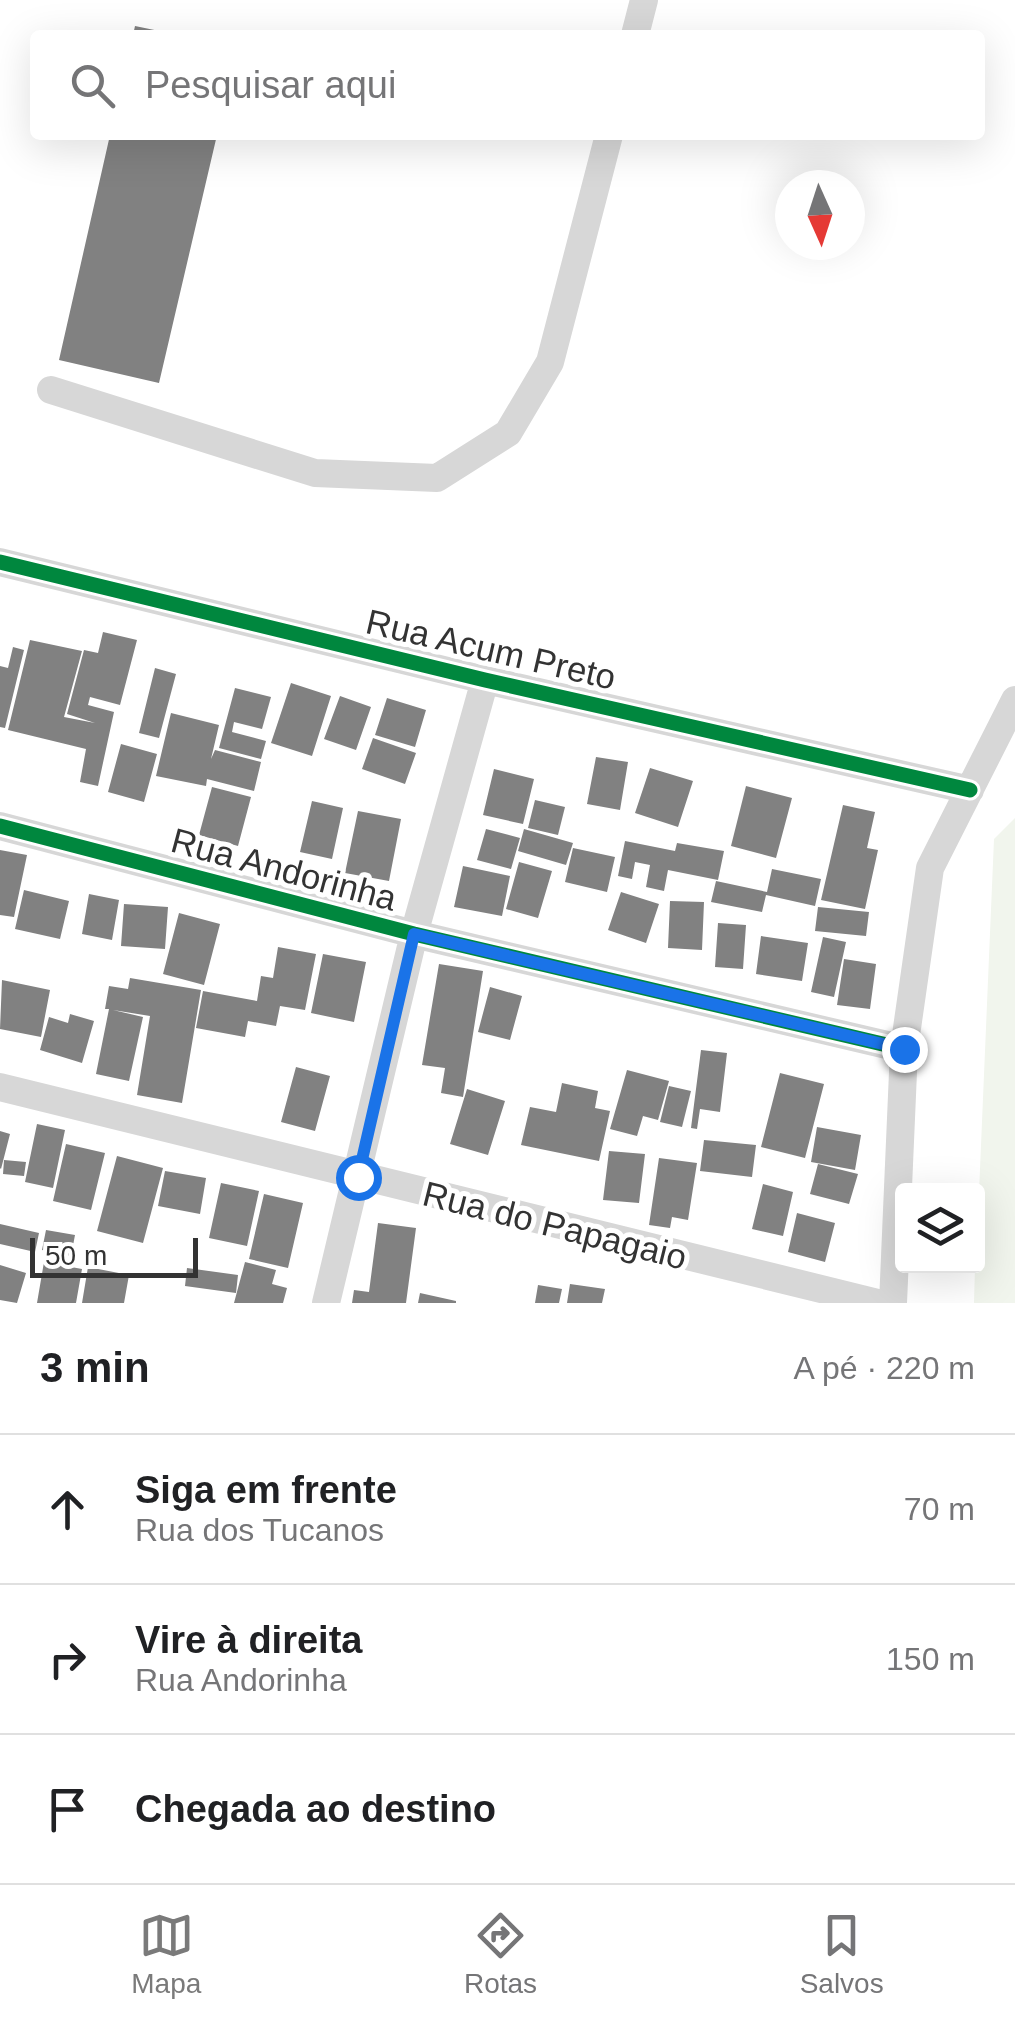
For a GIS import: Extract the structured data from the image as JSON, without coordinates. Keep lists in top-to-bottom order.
{
  "streets": {
    "street": ["Rua Acum Preto", "Rua Andorinha", "Rua do Papagaio"]
  },
  "scale_bar": "50 m",
  "north": "bottom",
  "page": {
    "search": "Pesquisar aqui",
    "scale": "50 m",
    "heading": ["3 min", "A pé · 220 m"],
    "list": [
      ["Siga em frente", "Rua dos Tucanos", "70 m"],
      ["Vire à direita", "Rua Andorinha", "150 m"],
      "Chegada ao destino"
    ],
    "nav": ["Mapa", "Rotas", "Salvos"]
  }
}
